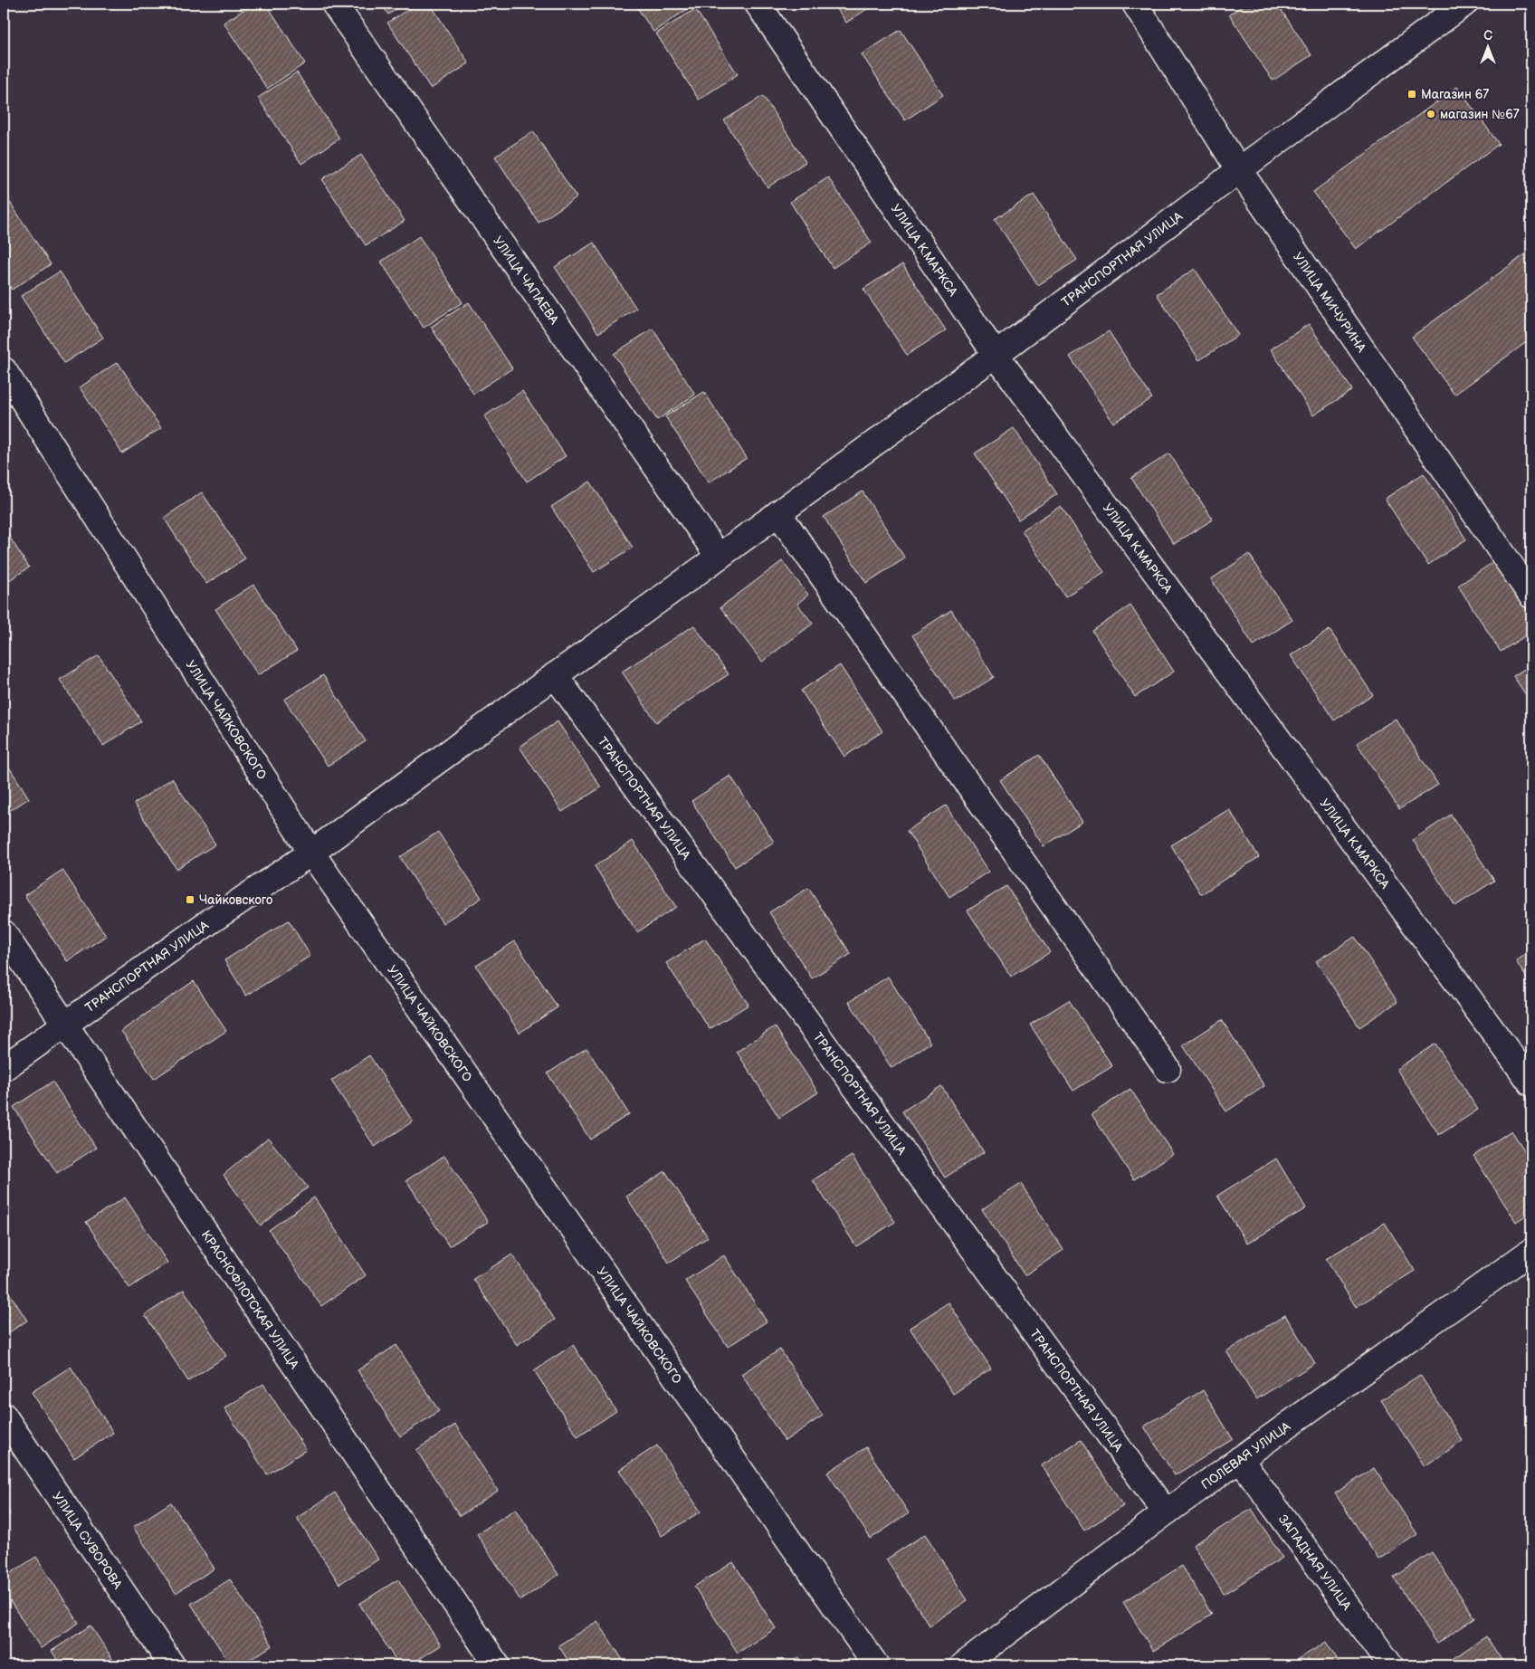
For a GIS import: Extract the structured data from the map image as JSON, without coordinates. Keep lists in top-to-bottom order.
{
  "streets": {
    "street": [
      "УЛИЦА К.МАРКСА",
      "ТРАНСПОРТНАЯ УЛИЦА",
      "УЛИЦА ЧАПАЕВА",
      "УЛИЦА МИЧУРИНА",
      "УЛИЦА ЧАЙКОВСКОГО",
      "КРАСНОФЛОТСКАЯ УЛИЦА",
      "ПОЛЕВАЯ УЛИЦА",
      "УЛИЦА СУВОРОВА",
      "ЗАПАДНАЯ УЛИЦА"
    ]
  },
  "crossings": [
    ["УЛИЦА К.МАРКСА", "ТРАНСПОРТНАЯ УЛИЦА"],
    ["ТРАНСПОРТНАЯ УЛИЦА", "УЛИЦА ЧАПАЕВА"],
    ["ТРАНСПОРТНАЯ УЛИЦА", "УЛИЦА МИЧУРИНА"],
    ["ТРАНСПОРТНАЯ УЛИЦА", "УЛИЦА ЧАЙКОВСКОГО"],
    ["ТРАНСПОРТНАЯ УЛИЦА", "КРАСНОФЛОТСКАЯ УЛИЦА"],
    ["ТРАНСПОРТНАЯ УЛИЦА", "ПОЛЕВАЯ УЛИЦА"],
    ["ПОЛЕВАЯ УЛИЦА", "ЗАПАДНАЯ УЛИЦА"]
  ],
  "places": {
    "transit": ["Магазин 67", "Чайковского"],
    "other": ["магазин №67"]
  },
  "north": "top"
}
